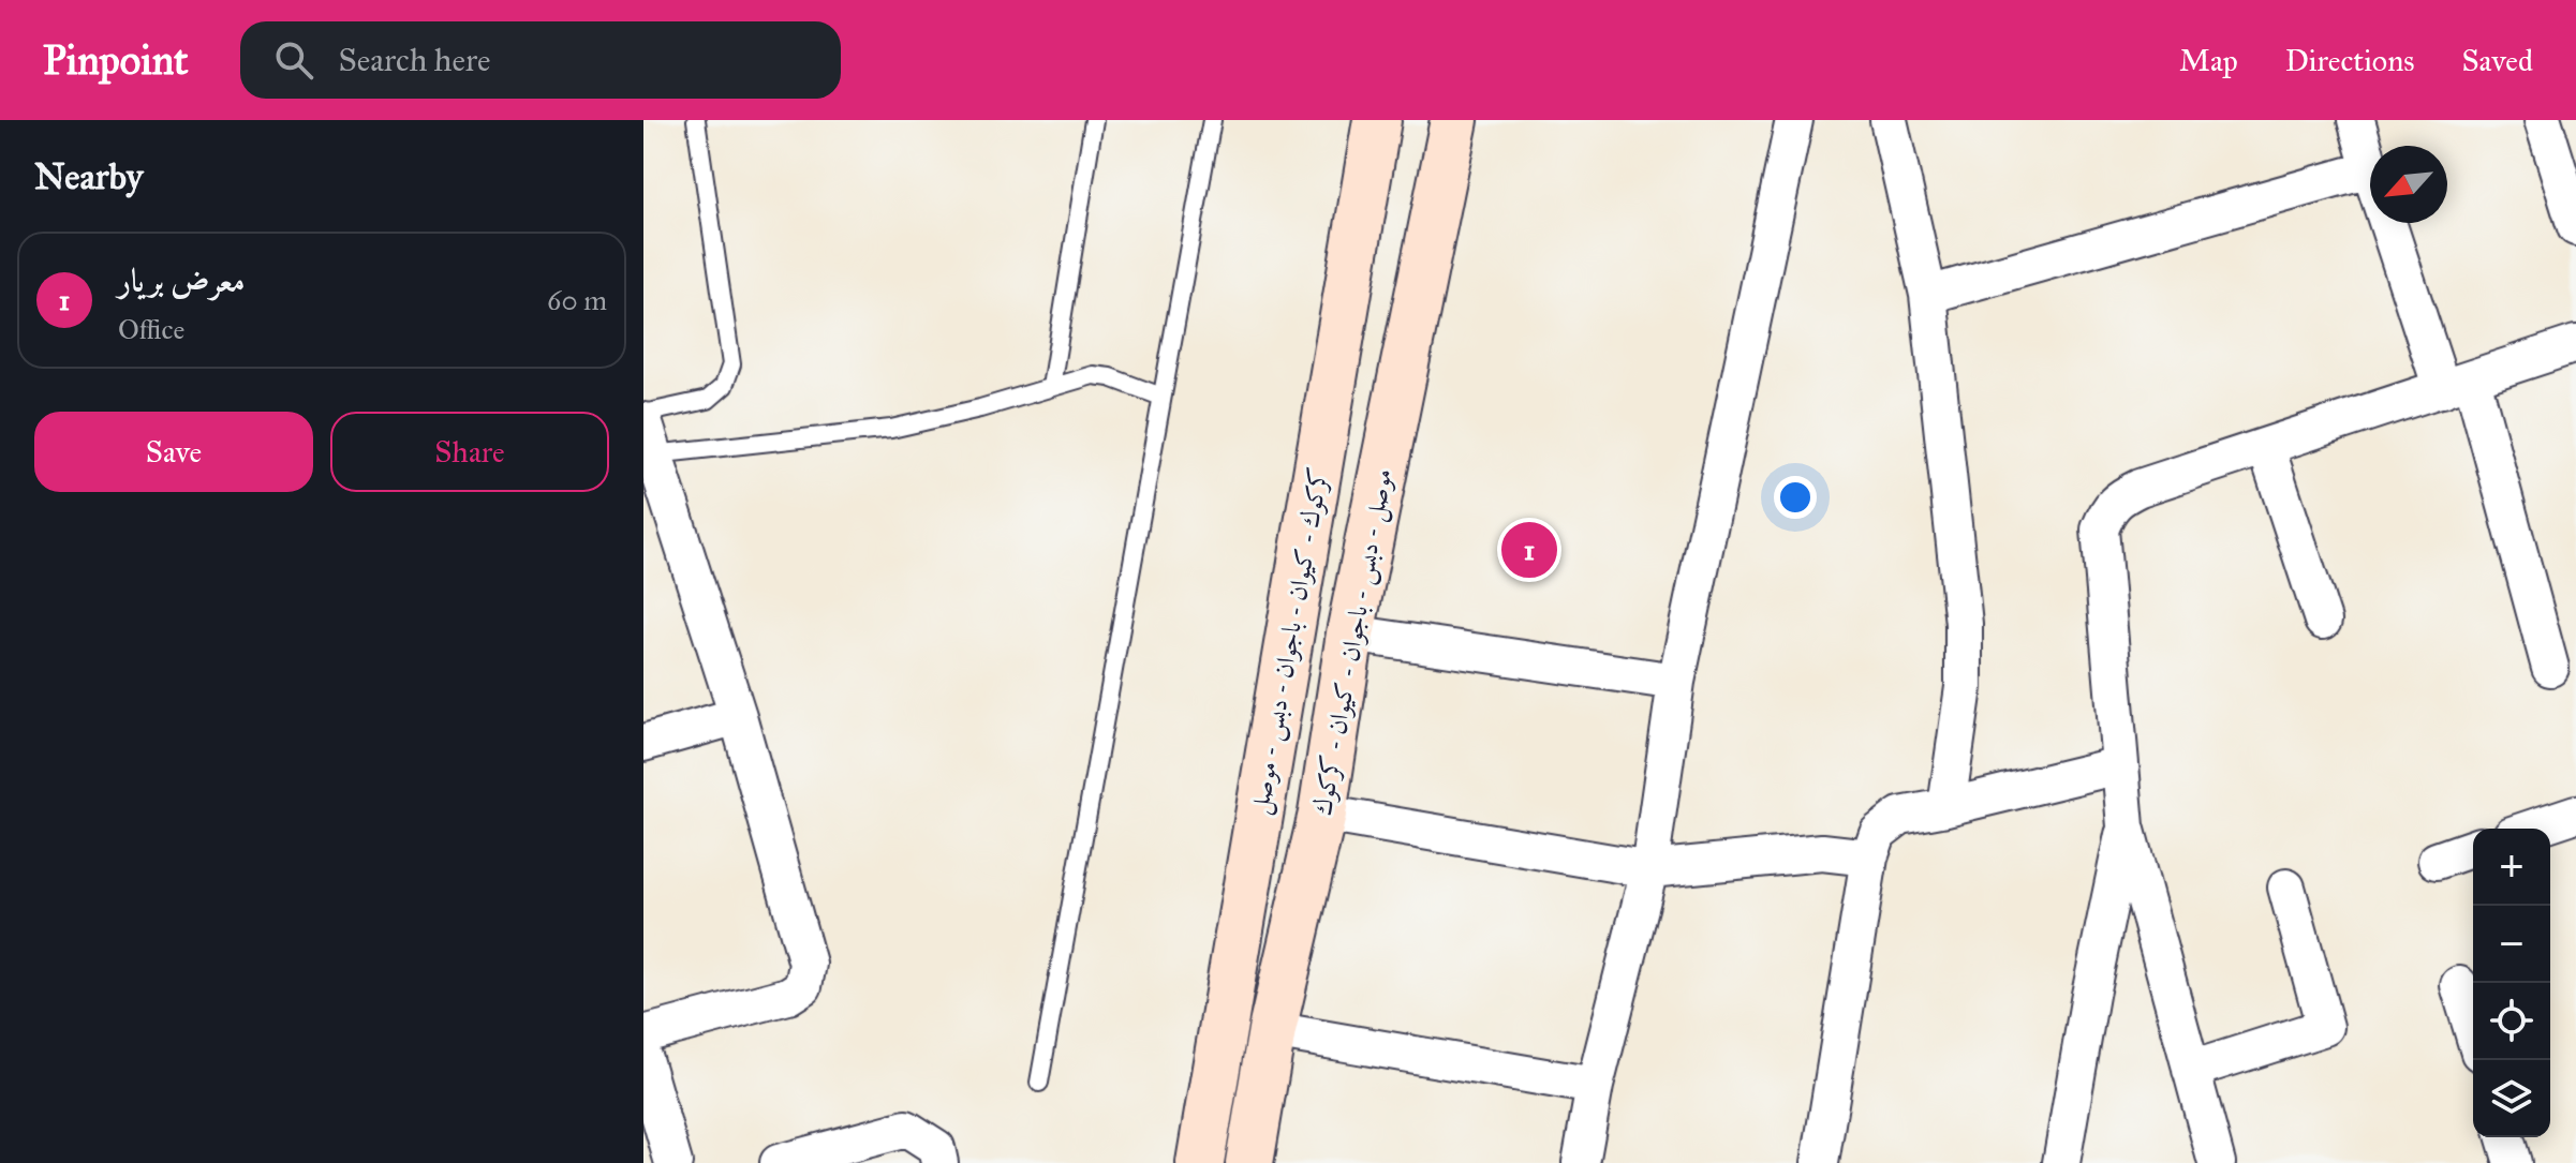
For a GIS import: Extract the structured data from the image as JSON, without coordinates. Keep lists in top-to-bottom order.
{
  "streets": {
    "main road": ["كركوك - كيوان - باجوان - دبس - موصل", "موصل - دبس - باجوان - كيوان - كركوك"]
  },
  "north": "bottom left",
  "page": {
    "header": "Pinpoint",
    "search": "Search here",
    "nav": ["Map", "Directions", "Saved"],
    "heading": "Nearby",
    "list": [
      {
        "mark": "1",
        "name": "معرض بريار",
        "note": "Office",
        "value": "60 m"
      }
    ],
    "buttons": ["Save", "Share"],
    "pins": "1",
    "map_buttons": ["+", "−"]
  }
}
